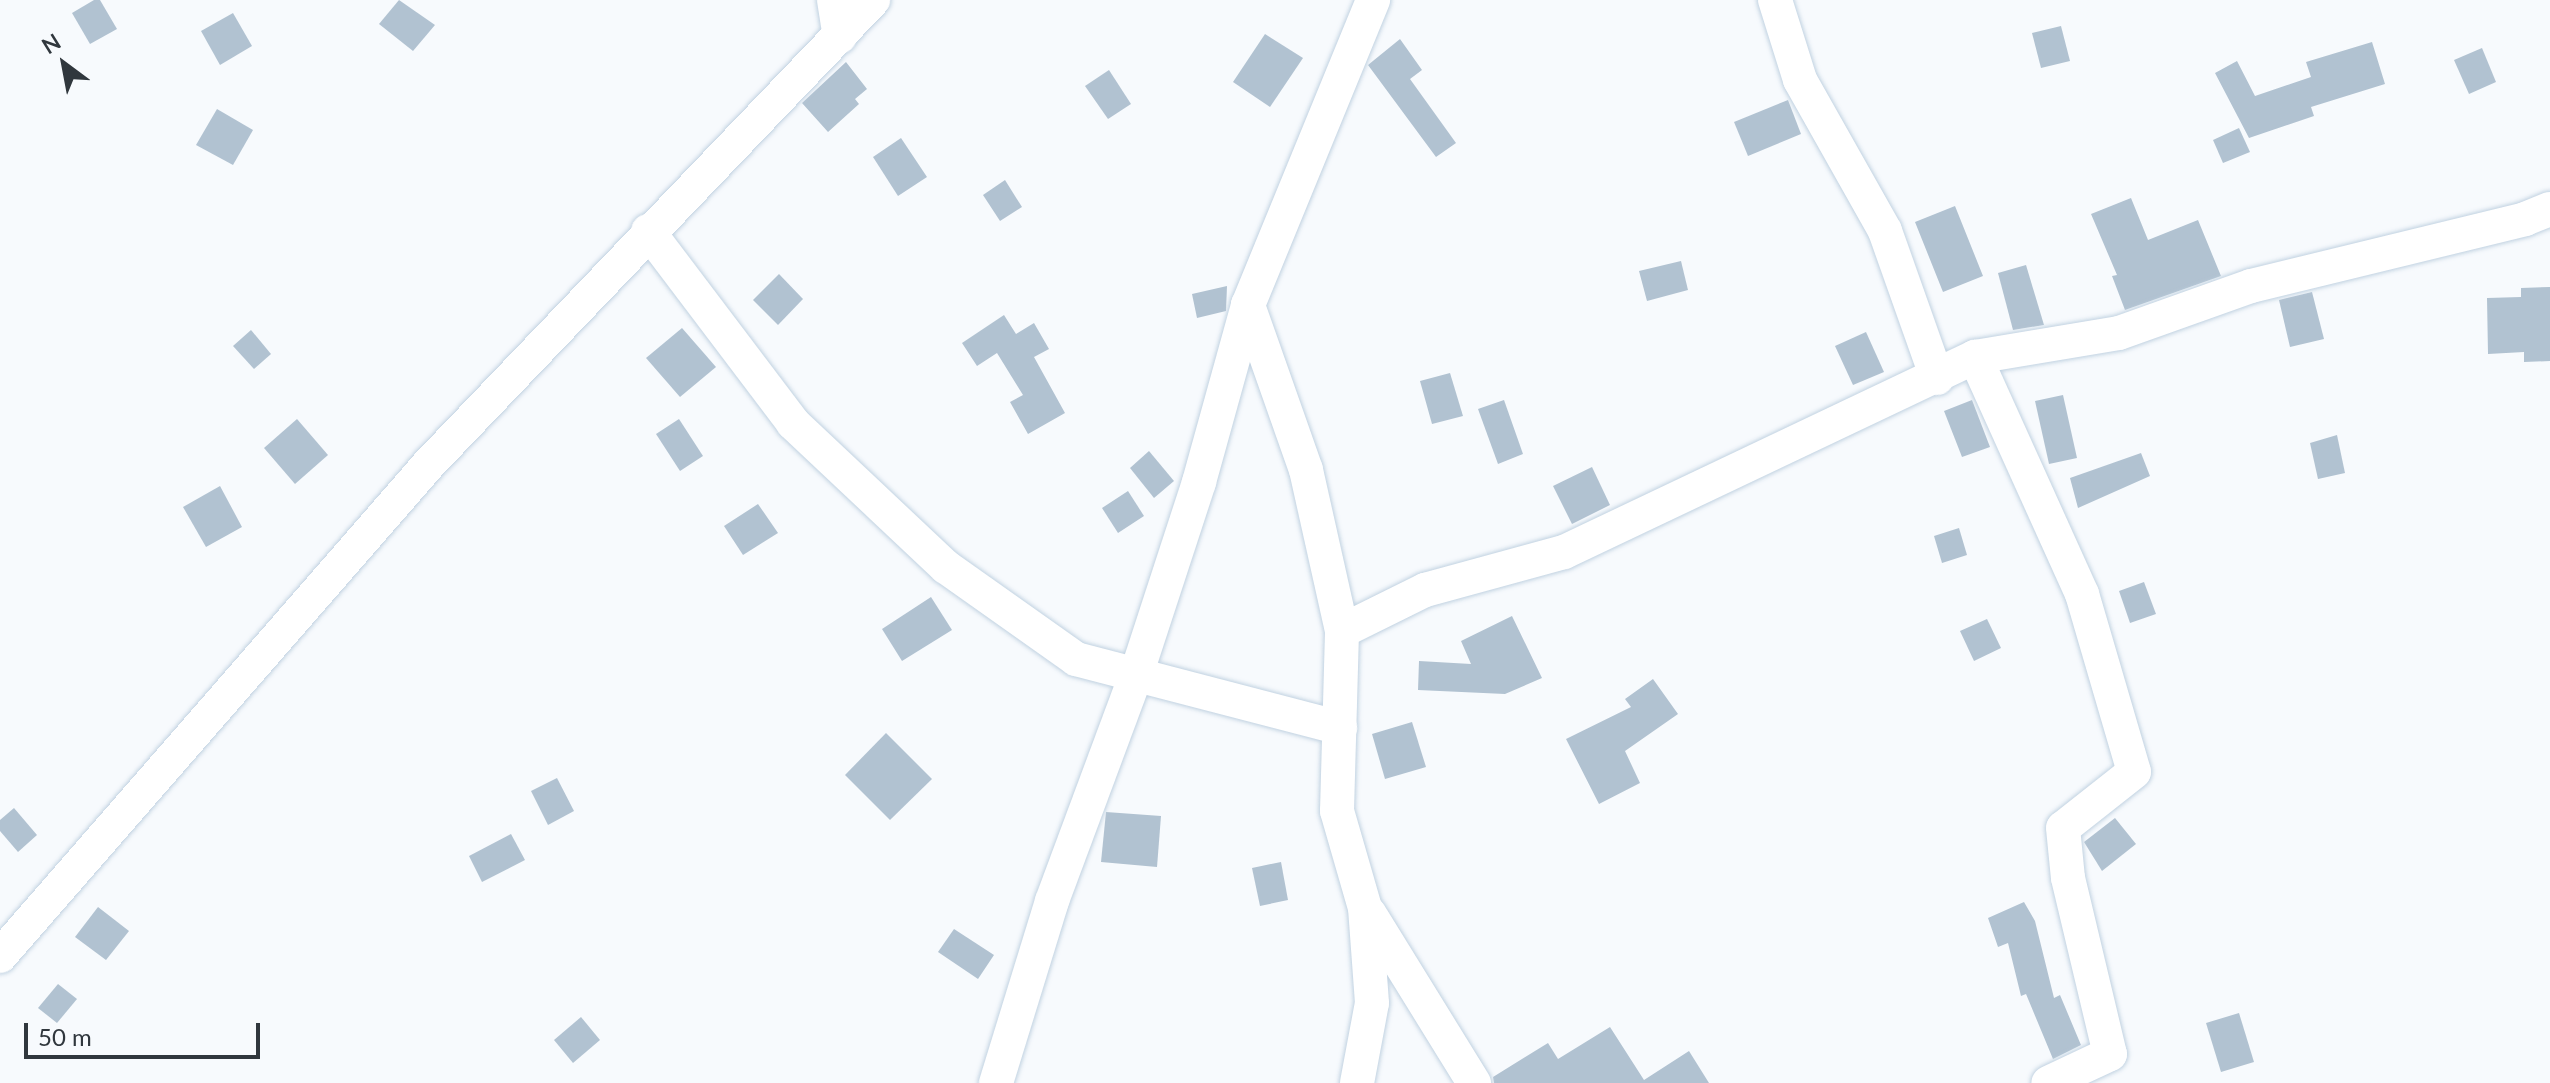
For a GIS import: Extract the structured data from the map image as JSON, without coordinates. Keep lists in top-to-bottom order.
{
  "scale_bar": "50 m",
  "north": "top left"
}
